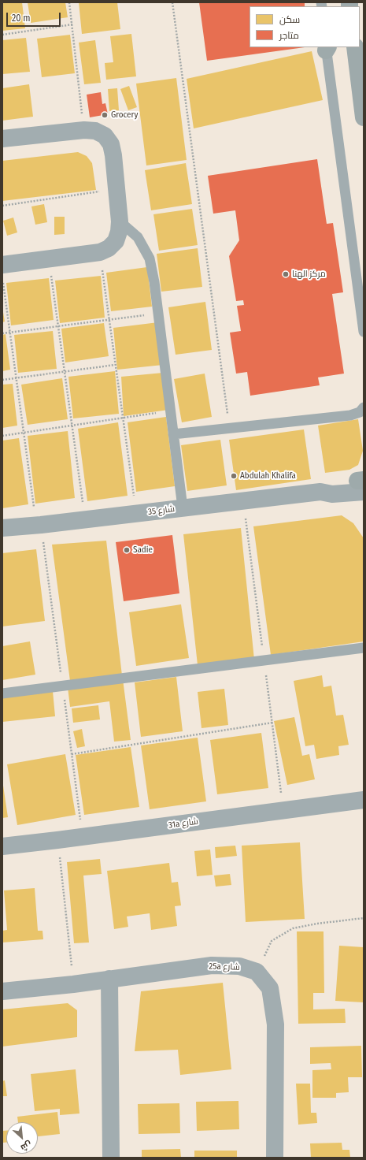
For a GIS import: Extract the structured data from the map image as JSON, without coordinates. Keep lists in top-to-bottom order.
{
  "streets": {
    "street": ["شارع 35", "31a شارع", "25a شارع"]
  },
  "places": [
    "Grocery",
    "مركز الهنا",
    "Abdulah Khalifa",
    "Sadie"
  ],
  "legend": ["سكن", "متاجر"],
  "scale_bar": "20 m",
  "north": "bottom right"
}
